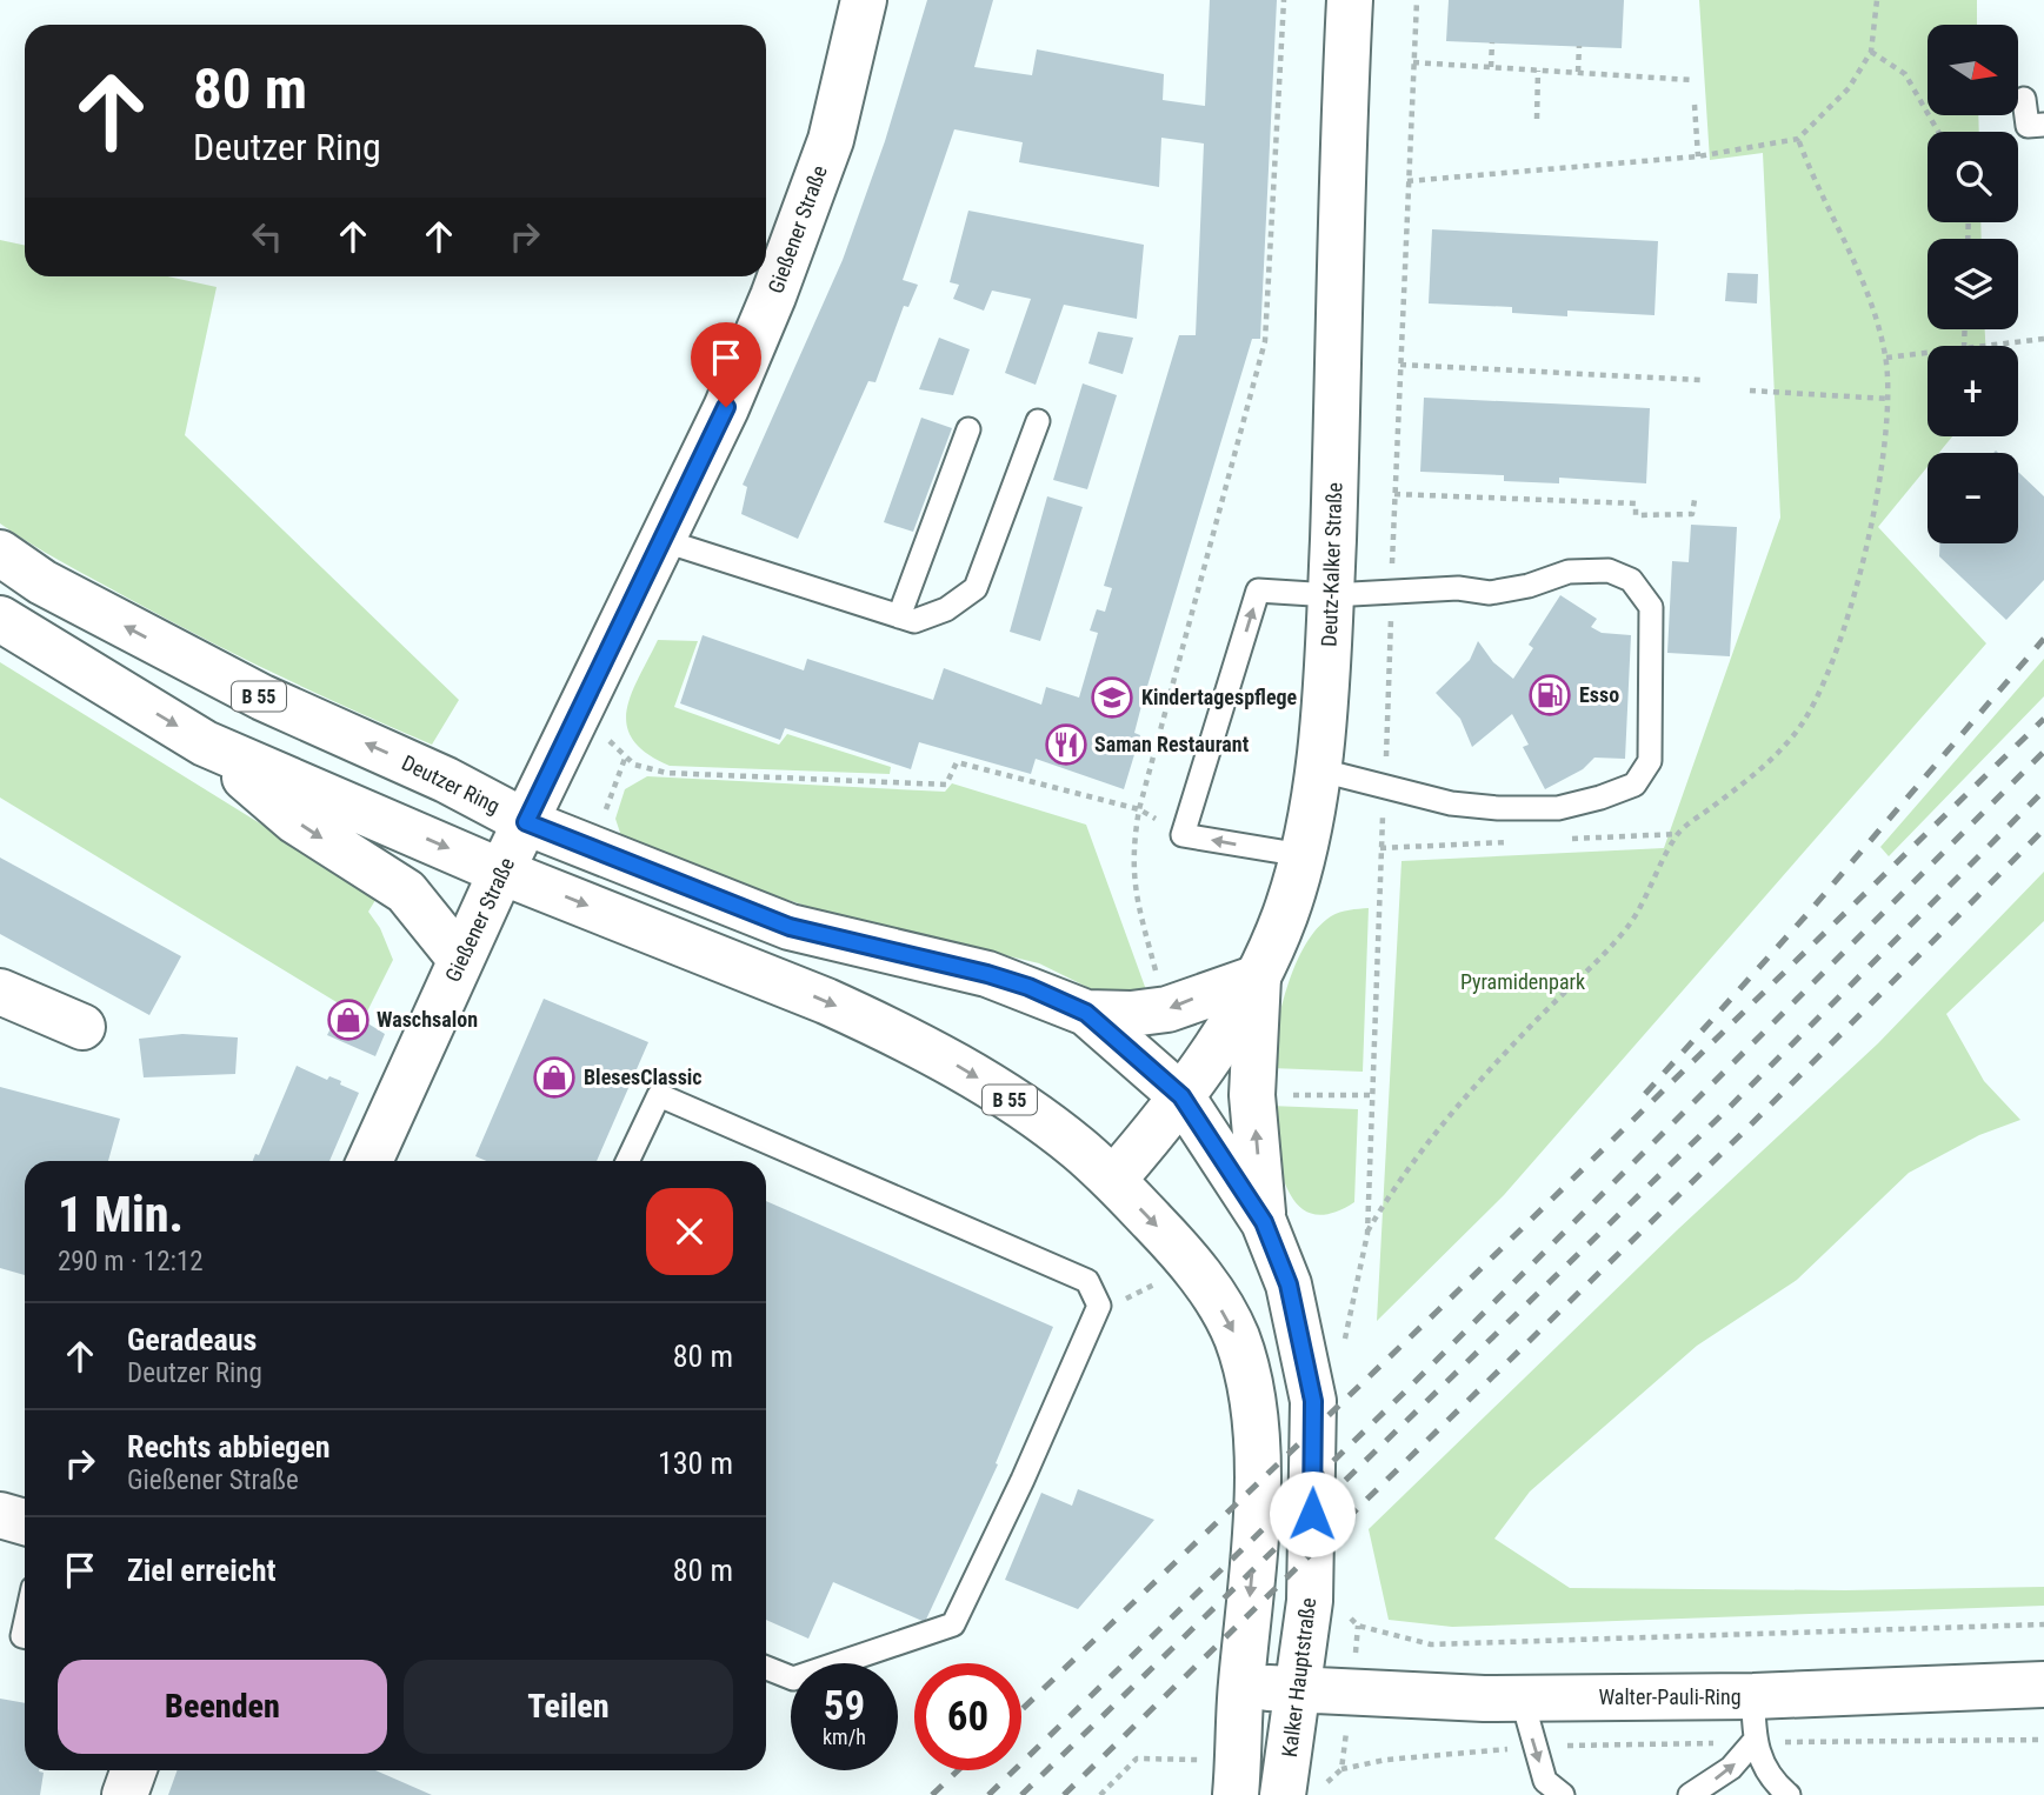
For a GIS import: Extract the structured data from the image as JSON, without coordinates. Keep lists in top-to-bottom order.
{
  "streets": {
    "main road": [
      "Gießener Straße",
      "Deutz-Kalker Straße",
      "B 55",
      "Deutzer Ring",
      "Kalker Hauptstraße",
      "Walter-Pauli-Ring"
    ]
  },
  "crossings": [
    ["Gießener Straße", "B 55"],
    ["Gießener Straße", "Deutzer Ring"],
    ["Deutz-Kalker Straße", "B 55"],
    ["Deutz-Kalker Straße", "Deutzer Ring"],
    ["Deutz-Kalker Straße", "Kalker Hauptstraße"],
    ["B 55", "Walter-Pauli-Ring"],
    ["Deutzer Ring", "Kalker Hauptstraße"],
    ["Kalker Hauptstraße", "Walter-Pauli-Ring"]
  ],
  "parks": ["Pyramidenpark"],
  "places": {
    "fuel station": ["Esso"],
    "school or university": ["Kindertagespflege"],
    "restaurant": ["Saman Restaurant"],
    "shop": ["Waschsalon", "BlesesClassic"]
  },
  "north": "right",
  "page": {
    "map_buttons": ["+", "−"],
    "turn": ["80 m", "Deutzer Ring"],
    "heading": ["1 Min.", "290 m · 12:12"],
    "list": [
      {
        "name": "Geradeaus",
        "note": "Deutzer Ring",
        "value": "80 m"
      },
      {
        "name": "Rechts abbiegen",
        "note": "Gießener Straße",
        "value": "130 m"
      },
      {
        "name": "Ziel erreicht",
        "value": "80 m"
      }
    ],
    "buttons": ["Beenden", "Teilen"],
    "speed": "59 km/h",
    "limit": "60"
  }
}
